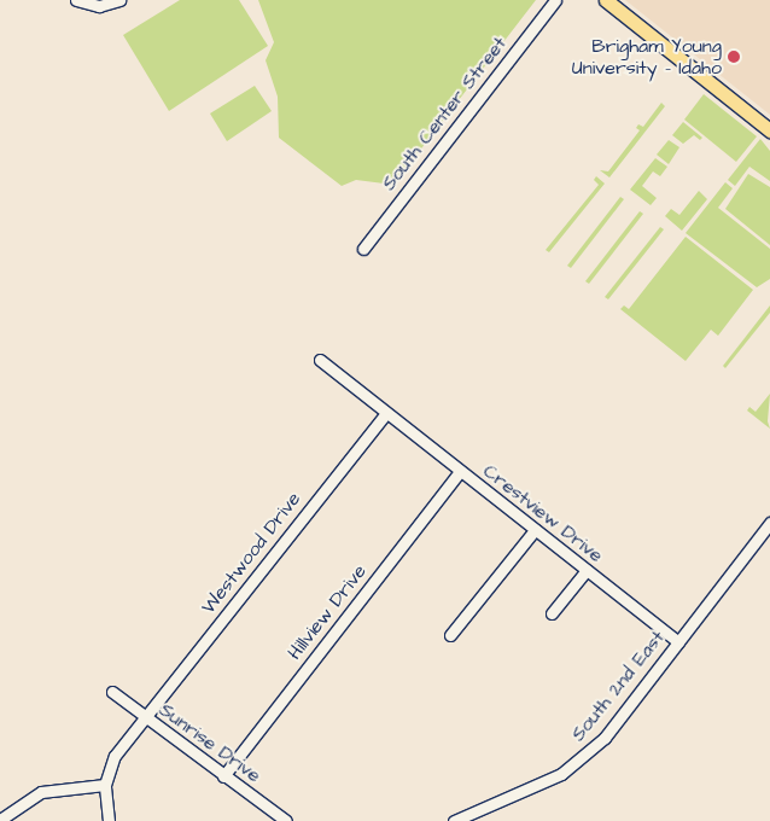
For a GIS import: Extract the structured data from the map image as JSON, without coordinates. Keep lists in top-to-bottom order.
{
  "streets": {
    "street": [
      "South Center Street",
      "Crestview Drive",
      "Westwood Drive",
      "Hillview Drive",
      "South 2nd East",
      "Sunrise Drive"
    ]
  },
  "crossings": [
    ["Crestview Drive", "Westwood Drive"],
    ["Crestview Drive", "Hillview Drive"],
    ["Crestview Drive", "South 2nd East"],
    ["Westwood Drive", "Sunrise Drive"],
    ["Hillview Drive", "Sunrise Drive"]
  ],
  "places": ["Brigham Young University - Idaho"]
}
